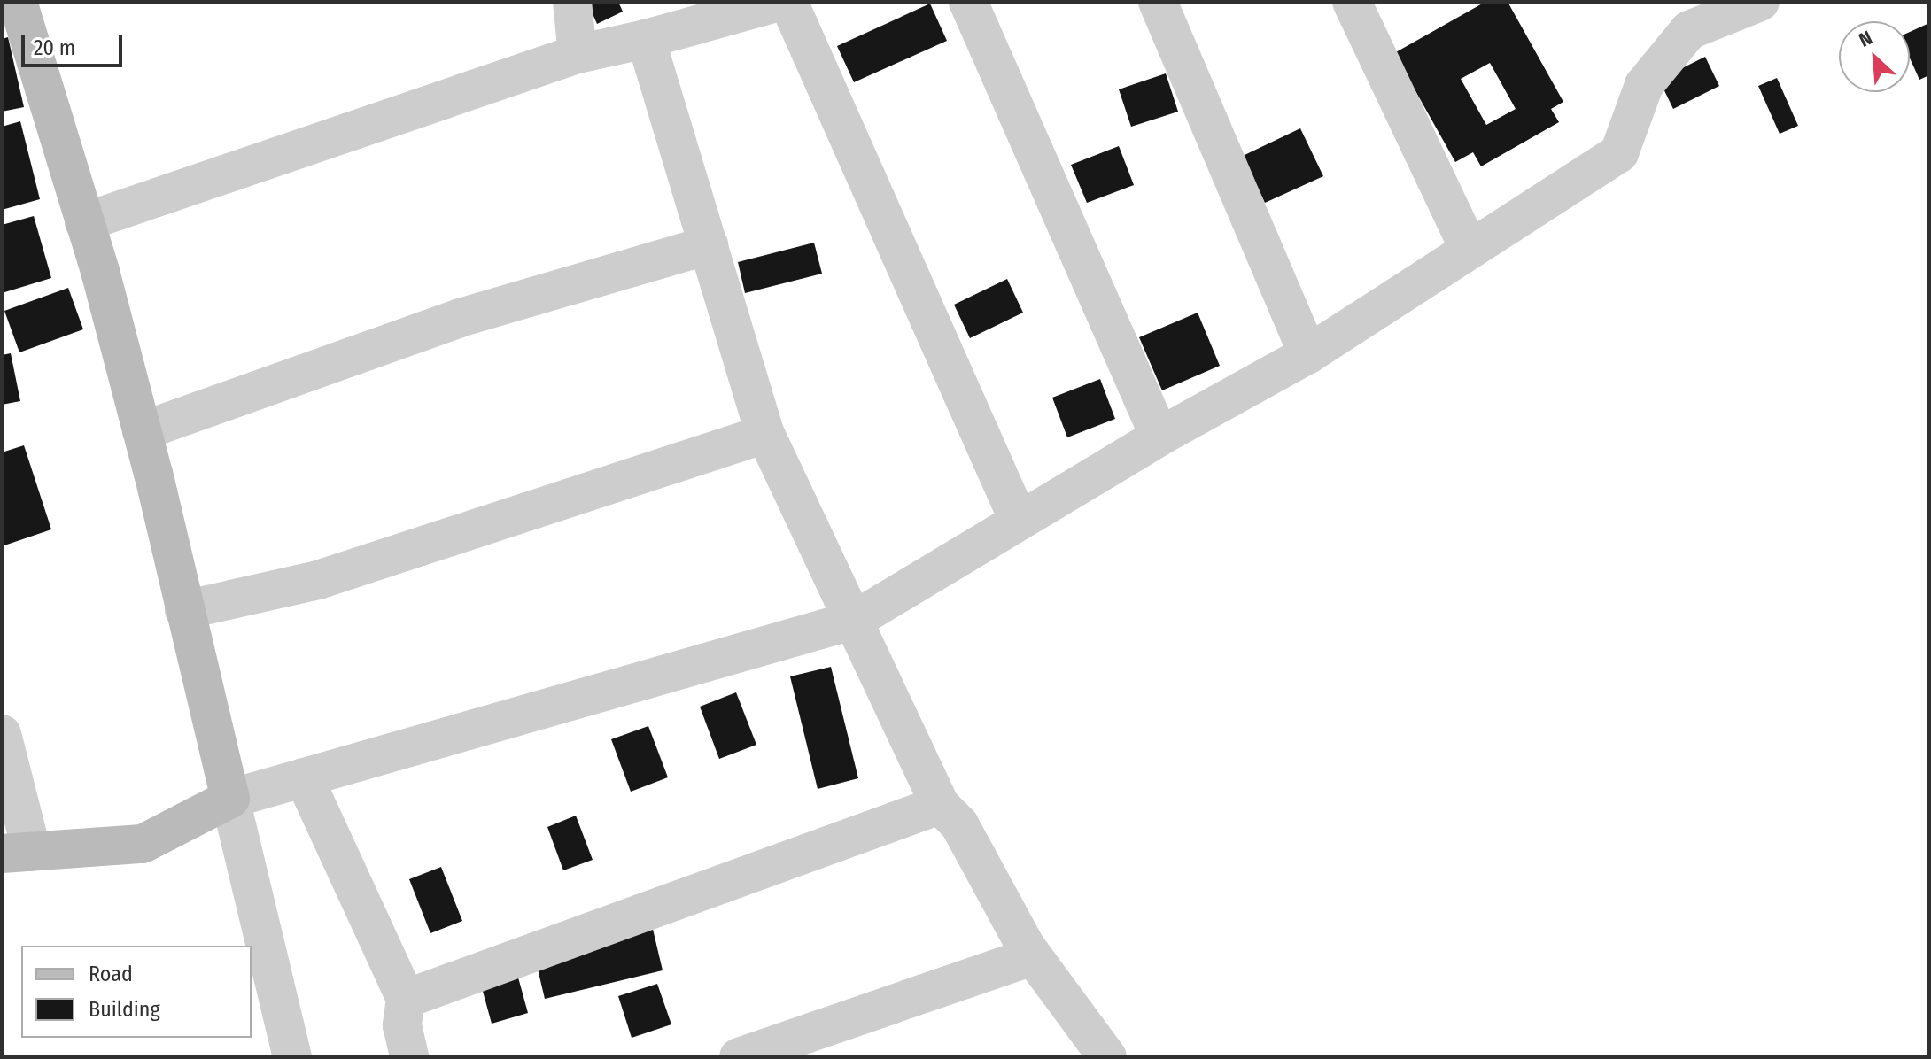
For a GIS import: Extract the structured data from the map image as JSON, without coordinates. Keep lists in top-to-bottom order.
{
  "legend": ["Road", "Building"],
  "scale_bar": "20 m",
  "north": "top left"
}
